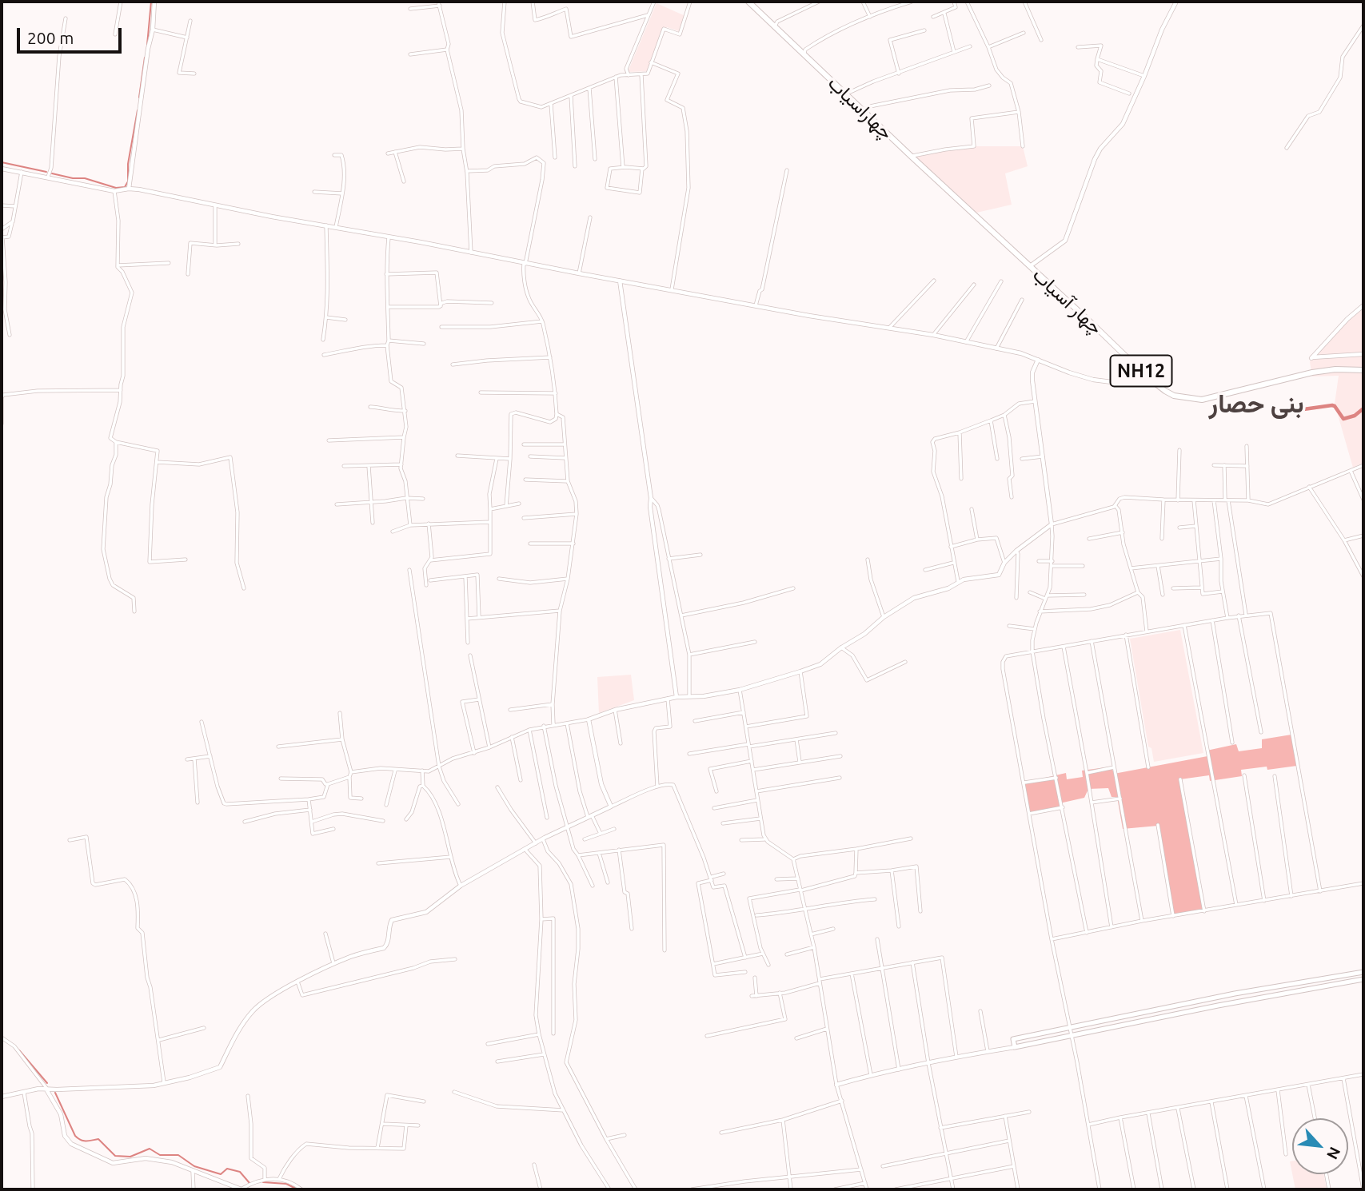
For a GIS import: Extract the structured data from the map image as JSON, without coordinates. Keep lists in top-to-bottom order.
{
  "streets": {
    "highway": ["چهاراسیاب", "چهار آسیاب", "NH12"]
  },
  "crossings": [
    ["چهاراسیاب", "چهار آسیاب"]
  ],
  "districts": ["بنی حصار"],
  "scale_bar": "200 m",
  "north": "bottom right"
}
